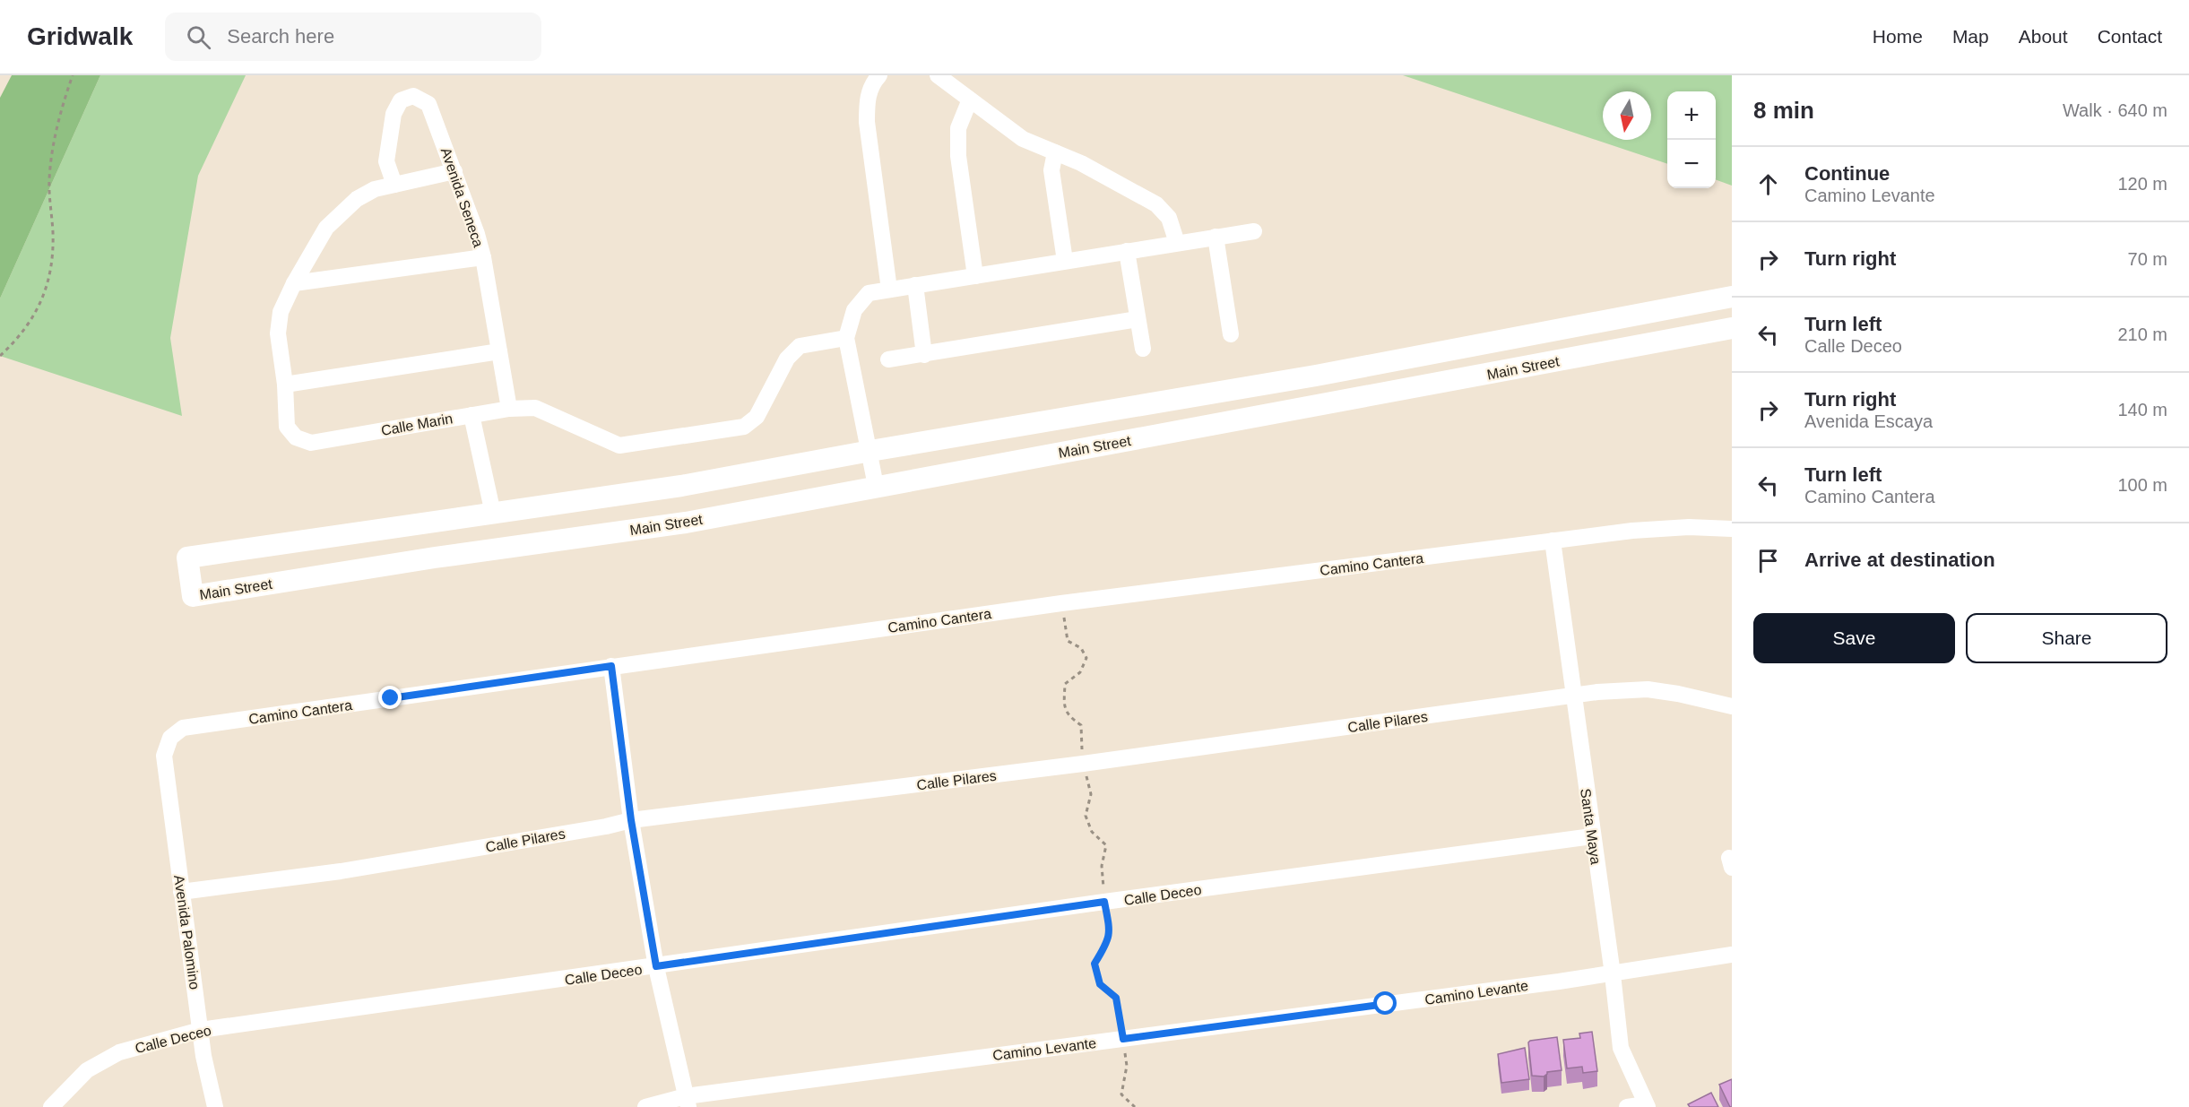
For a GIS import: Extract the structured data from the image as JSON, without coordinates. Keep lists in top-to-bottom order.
{
  "streets": {
    "main road": ["Main Street"],
    "street": [
      "Avenida Seneca",
      "Calle Marin",
      "Camino Cantera",
      "Calle Pilares",
      "Santa Maya",
      "Calle Deceo",
      "Avenida Palomino",
      "Camino Levante"
    ]
  },
  "crossings": [
    ["Avenida Seneca", "Calle Marin"],
    ["Camino Cantera", "Santa Maya"],
    ["Camino Cantera", "Avenida Palomino"],
    ["Calle Pilares", "Santa Maya"],
    ["Calle Pilares", "Avenida Palomino"],
    ["Santa Maya", "Calle Deceo"],
    ["Santa Maya", "Camino Levante"],
    ["Calle Deceo", "Avenida Palomino"]
  ],
  "north": "bottom",
  "page": {
    "header": "Gridwalk",
    "search": "Search here",
    "nav": [
      "Home",
      "Map",
      "About",
      "Contact"
    ],
    "heading": ["8 min", "Walk · 640 m"],
    "map_buttons": ["+", "−"],
    "list": [
      ["Continue", "Camino Levante", "120 m"],
      ["Turn right", "70 m"],
      ["Turn left", "Calle Deceo", "210 m"],
      ["Turn right", "Avenida Escaya", "140 m"],
      ["Turn left", "Camino Cantera", "100 m"],
      "Arrive at destination"
    ],
    "buttons": ["Save", "Share"]
  }
}
